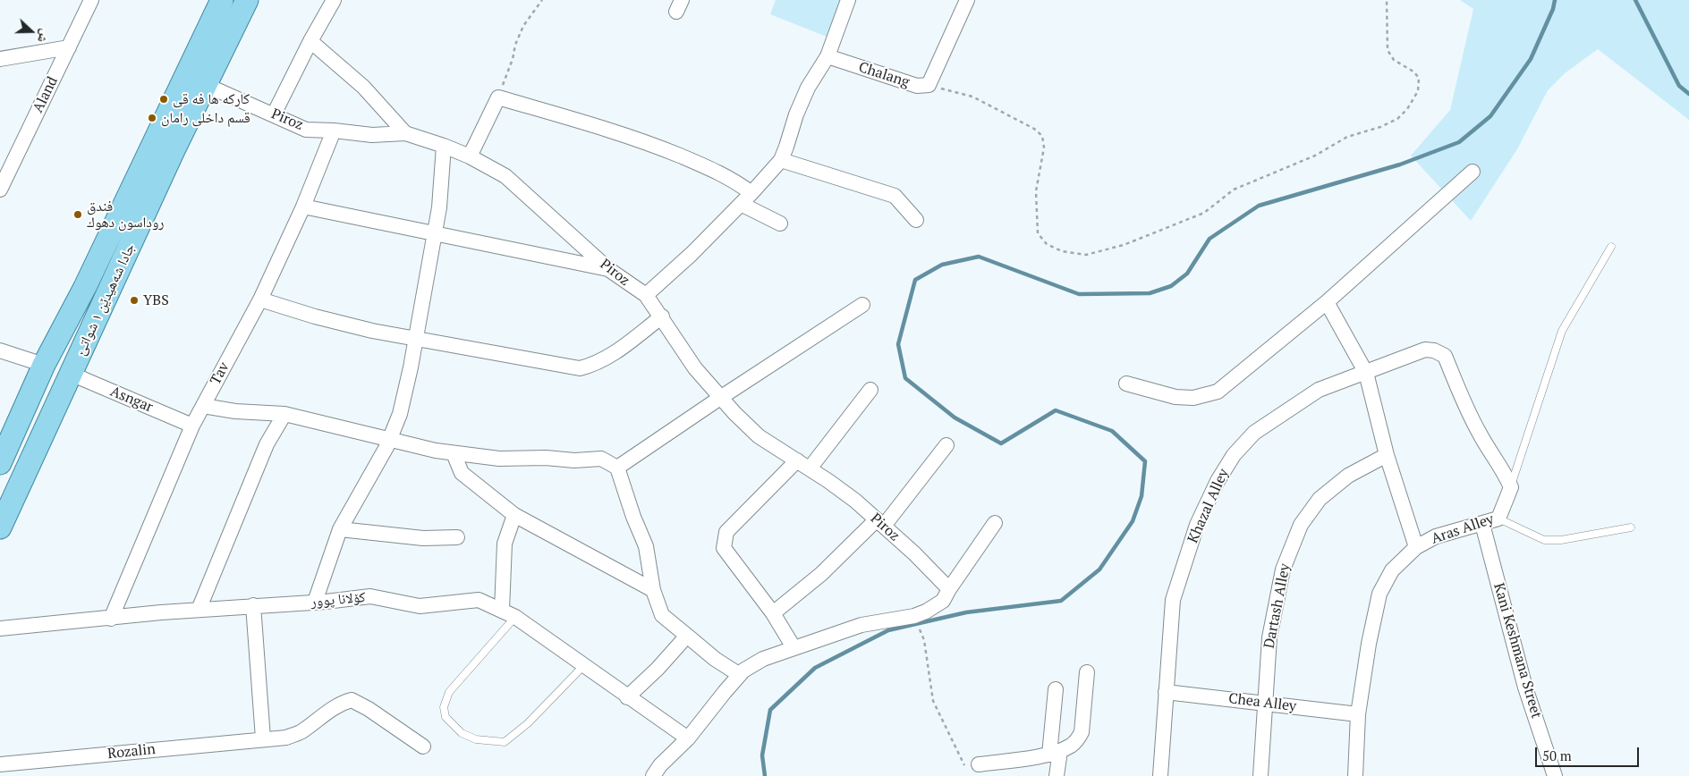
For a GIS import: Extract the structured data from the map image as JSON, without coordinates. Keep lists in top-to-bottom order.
{
  "streets": {
    "main road": ["جادا شەهیدێن ١ شواتێ"],
    "street": [
      "Chalang",
      "Aland",
      "Piroz",
      "Tav",
      "Asngar",
      "Khazal Alley",
      "Aras Alley",
      "کۆلانا پوور",
      "Dartash Alley",
      "Kani Keshmana Street",
      "Chea Alley",
      "Rozalin"
    ]
  },
  "crossings": [
    ["Piroz", "جادا شەهیدێن ١ شواتێ"],
    ["Piroz", "Tav"],
    ["جادا شەهیدێن ١ شواتێ", "Asngar"],
    ["Tav", "Asngar"],
    ["Tav", "کۆلانا پوور"],
    ["Khazal Alley", "Aras Alley"],
    ["Khazal Alley", "Chea Alley"],
    ["Aras Alley", "Kani Keshmana Street"],
    ["Aras Alley", "Chea Alley"],
    ["Dartash Alley", "Chea Alley"]
  ],
  "places": [
    "كاركه ها فه قى",
    "قسم داخلی رامان",
    "فندق روداسون دهوك",
    "YBS"
  ],
  "scale_bar": "50 m",
  "north": "right"
}
